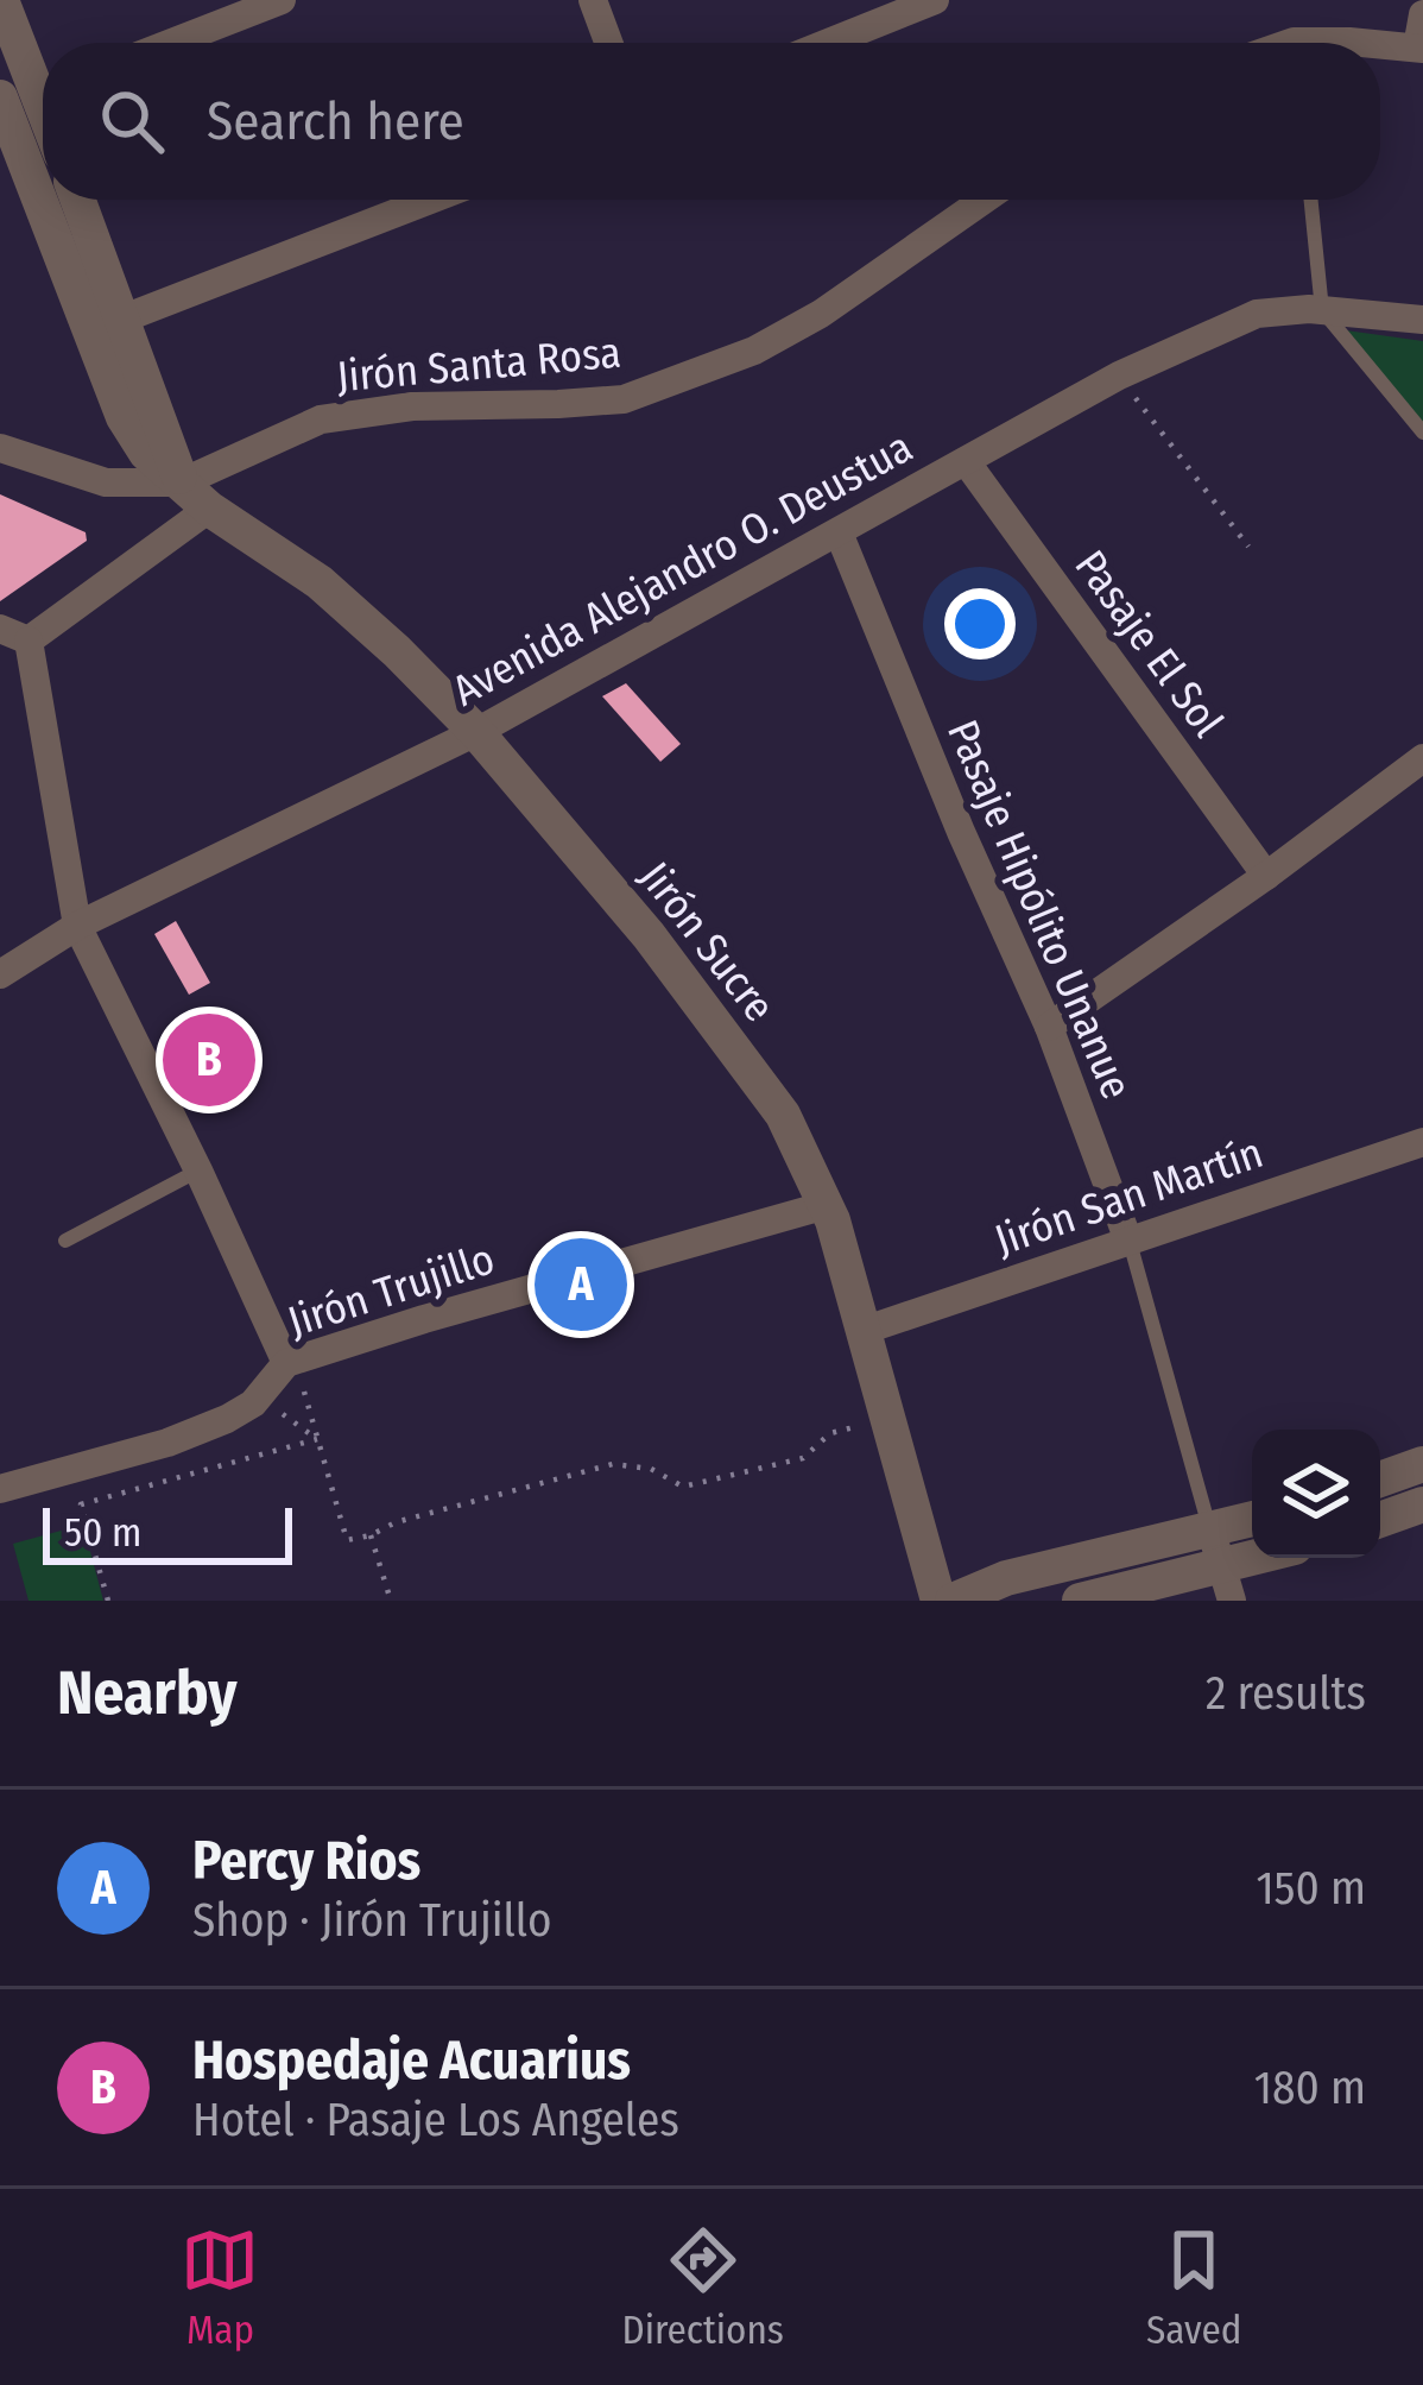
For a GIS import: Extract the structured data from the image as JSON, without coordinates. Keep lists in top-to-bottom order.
{
  "streets": {
    "street": [
      "Jirón Santa Rosa",
      "Avenida Alejandro O. Deustua",
      "Pasaje El Sol",
      "Pasaje Hipólito Unanue",
      "Jirón Sucre",
      "Jirón San Martín",
      "Jirón Trujillo"
    ]
  },
  "crossings": [
    ["Jirón Santa Rosa", "Jirón Sucre"],
    ["Avenida Alejandro O. Deustua", "Pasaje El Sol"],
    ["Avenida Alejandro O. Deustua", "Pasaje Hipólito Unanue"],
    ["Avenida Alejandro O. Deustua", "Jirón Sucre"],
    ["Pasaje Hipólito Unanue", "Jirón San Martín"],
    ["Jirón Sucre", "Jirón San Martín"],
    ["Jirón Sucre", "Jirón Trujillo"]
  ],
  "scale_bar": "50 m",
  "page": {
    "search": "Search here",
    "pins": ["B", "A"],
    "scale": "50 m",
    "heading": ["Nearby", "2 results"],
    "list": [
      {
        "mark": "A",
        "name": "Percy Rios",
        "note": "Shop · Jirón Trujillo",
        "value": "150 m"
      },
      {
        "mark": "B",
        "name": "Hospedaje Acuarius",
        "note": "Hotel · Pasaje Los Angeles",
        "value": "180 m"
      }
    ],
    "nav": ["Map", "Directions", "Saved"]
  }
}
